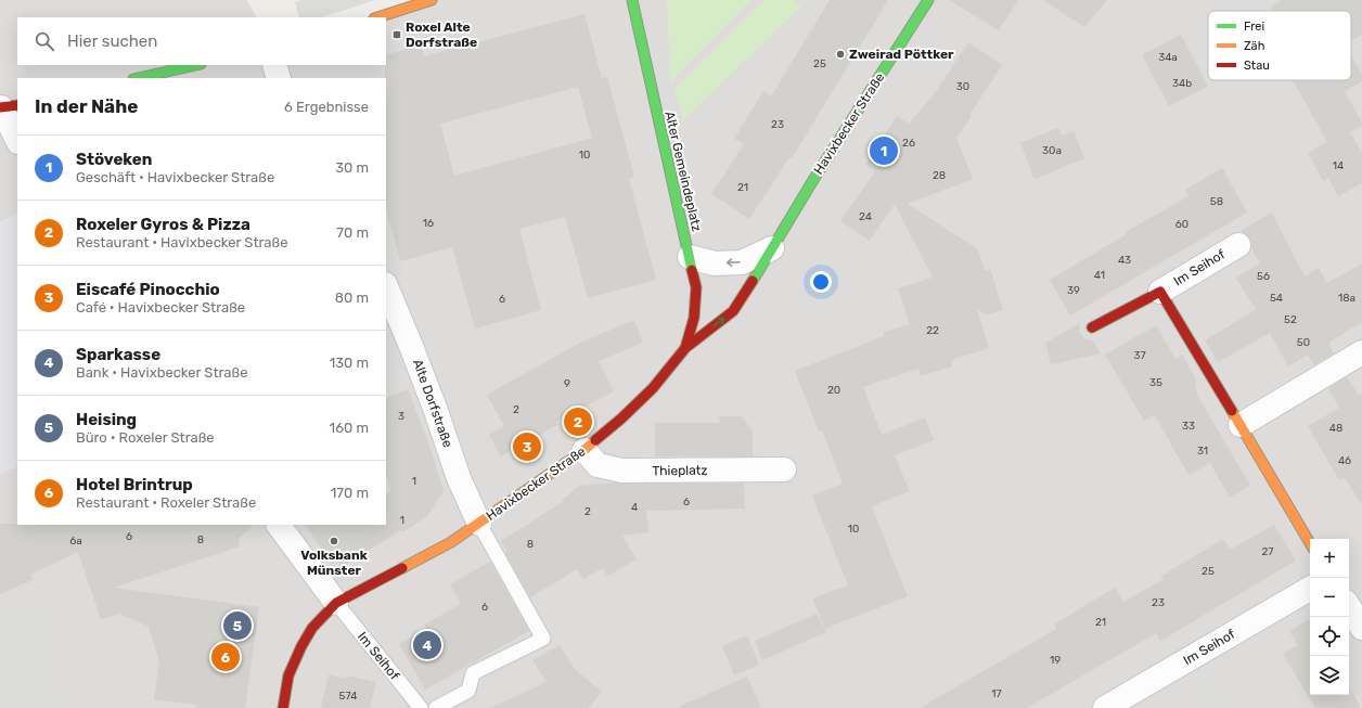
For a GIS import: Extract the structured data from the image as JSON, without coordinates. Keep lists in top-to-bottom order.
{
  "streets": {
    "main road": ["Havixbecker Straße", "Alter Gemeindeplatz", "Im Seihof"],
    "street": ["Alte Dorfstraße", "Thieplatz"]
  },
  "crossings": [
    ["Havixbecker Straße", "Alter Gemeindeplatz"],
    ["Havixbecker Straße", "Im Seihof"],
    ["Havixbecker Straße", "Alte Dorfstraße"],
    ["Havixbecker Straße", "Thieplatz"]
  ],
  "places": {
    "transit": ["Roxel Alte Dorfstraße"],
    "other": ["Zweirad Pöttker", "Volksbank Münster"]
  },
  "house_numbers": [
    "34a",
    "25",
    "34b",
    "30",
    "23",
    "26",
    "30a",
    "10",
    "14",
    "28",
    "21",
    "58",
    "24",
    "16",
    "60",
    "43",
    "41",
    "56",
    "39",
    "54",
    "18a",
    "6",
    "52",
    "22",
    "50",
    "37",
    "35",
    "9",
    "20",
    "2",
    "3",
    "33",
    "48",
    "31",
    "46",
    "1",
    "6",
    "4",
    "2",
    "1",
    "10",
    "6",
    "8",
    "6a",
    "8",
    "27",
    "25",
    "23",
    "6",
    "21",
    "19",
    "17",
    "574"
  ],
  "legend": ["Frei", "Zäh", "Stau"],
  "page": {
    "search": "Hier suchen",
    "heading": ["In der Nähe", "6 Ergebnisse"],
    "pins": [
      "1",
      "2",
      "3",
      "5",
      "4",
      "6"
    ],
    "list": [
      {
        "mark": "1",
        "name": "Stöveken",
        "note": "Geschäft · Havixbecker Straße",
        "value": "30 m"
      },
      {
        "mark": "2",
        "name": "Roxeler Gyros & Pizza",
        "note": "Restaurant · Havixbecker Straße",
        "value": "70 m"
      },
      {
        "mark": "3",
        "name": "Eiscafé Pinocchio",
        "note": "Café · Havixbecker Straße",
        "value": "80 m"
      },
      {
        "mark": "4",
        "name": "Sparkasse",
        "note": "Bank · Havixbecker Straße",
        "value": "130 m"
      },
      {
        "mark": "5",
        "name": "Heising",
        "note": "Büro · Roxeler Straße",
        "value": "160 m"
      },
      {
        "mark": "6",
        "name": "Hotel Brintrup",
        "note": "Restaurant · Roxeler Straße",
        "value": "170 m"
      }
    ],
    "map_buttons": ["+", "−"]
  }
}
